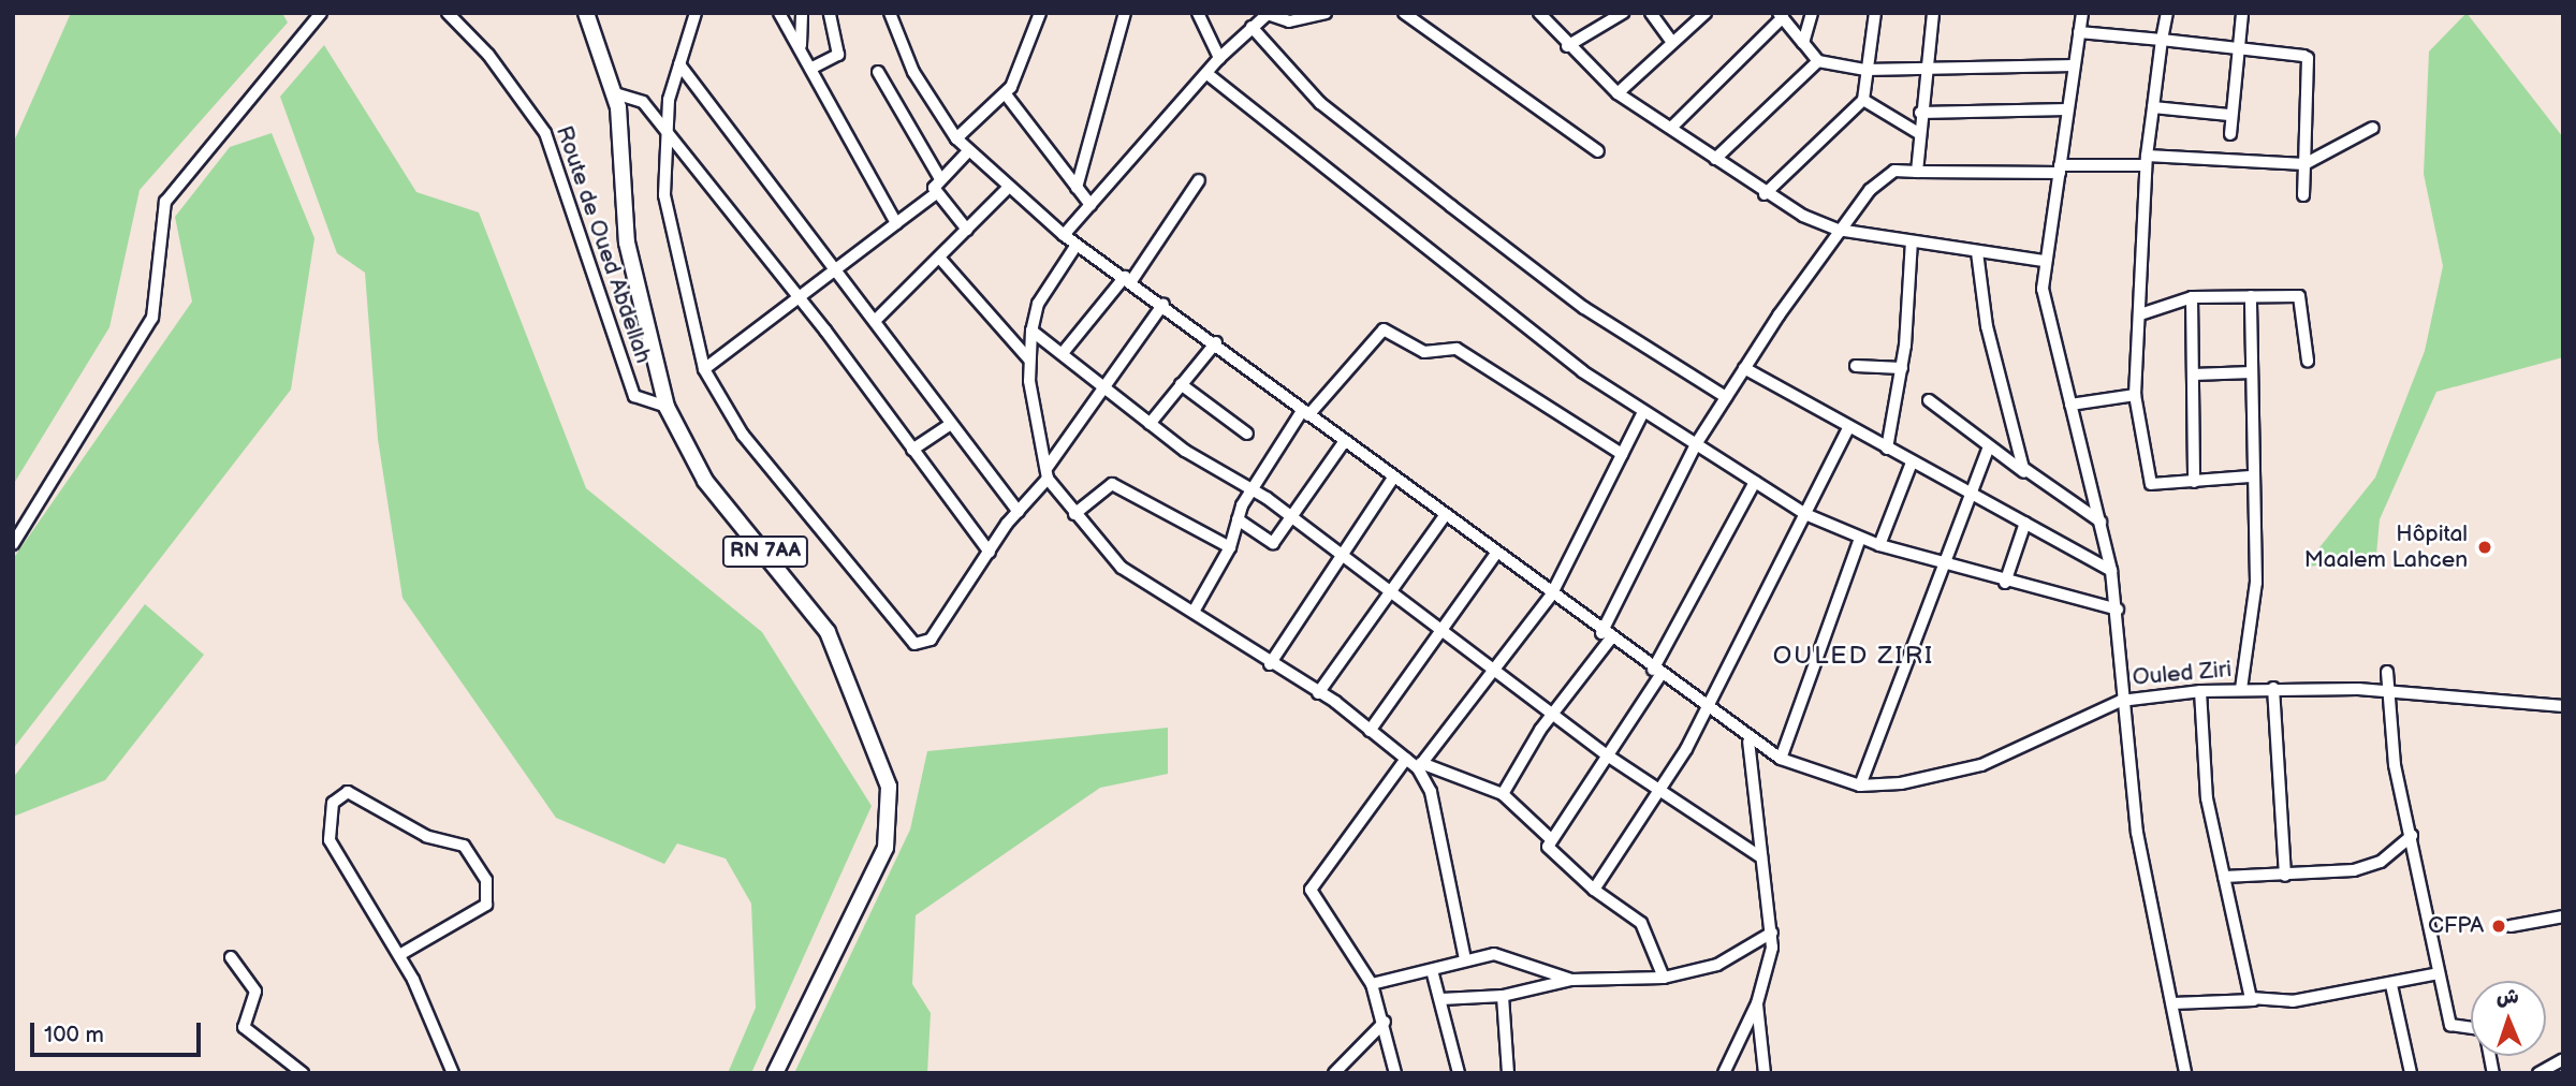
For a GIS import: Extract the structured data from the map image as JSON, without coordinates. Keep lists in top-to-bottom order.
{
  "streets": {
    "main road": ["RN 7AA"],
    "street": ["Route de Oued Abdellah", "Ouled Ziri"]
  },
  "crossings": [
    ["Route de Oued Abdellah", "RN 7AA"]
  ],
  "districts": ["OULED ZIRI"],
  "places": ["Hôpital Maalem Lahcen", "CFPA"],
  "scale_bar": "100 m",
  "north": "top"
}
